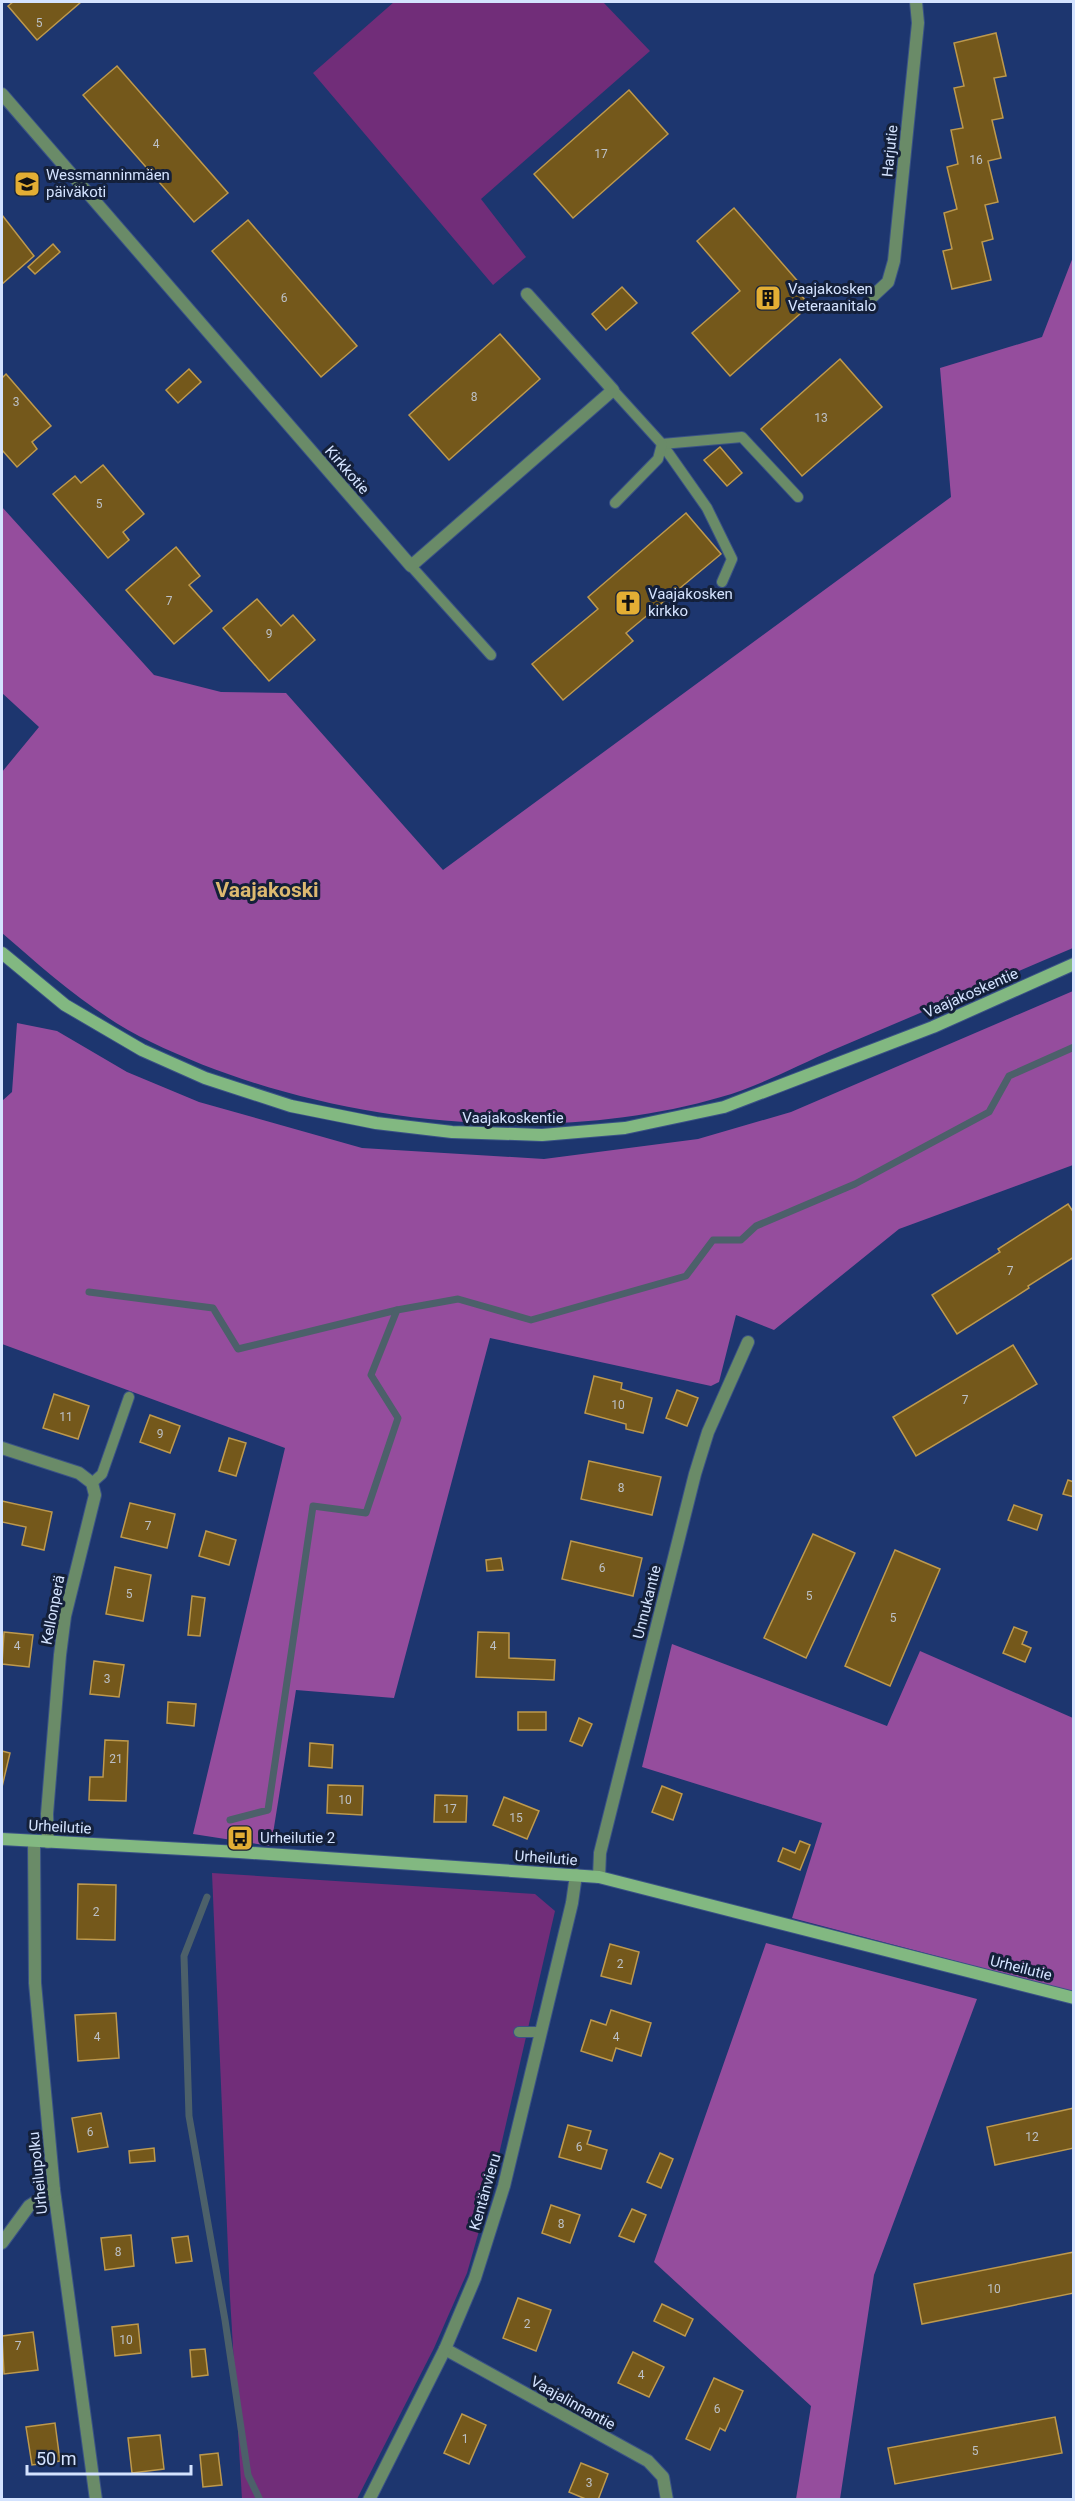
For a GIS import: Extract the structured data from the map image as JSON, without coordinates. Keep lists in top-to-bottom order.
{
  "streets": {
    "main road": ["Vaajakoskentie", "Urheilutie"],
    "street": [
      "Harjutie",
      "Kirkkotie",
      "Unnukantie",
      "Kellonperä",
      "Urheilupolku",
      "Kentänvieru",
      "Vaajalinnantie"
    ]
  },
  "crossings": [
    ["Unnukantie", "Urheilutie"],
    ["Kellonperä", "Urheilutie"],
    ["Urheilutie", "Urheilupolku"],
    ["Urheilutie", "Kentänvieru"],
    ["Kentänvieru", "Vaajalinnantie"]
  ],
  "districts": ["Vaajakoski"],
  "places": {
    "school or university": ["Wessmanninmäen päiväkoti"],
    "building": ["Vaajakosken Veteraanitalo"],
    "church": ["Vaajakosken kirkko"],
    "bus stop": ["Urheilutie 2"]
  },
  "house_numbers": [
    "5",
    "4",
    "17",
    "16",
    "6",
    "8",
    "3",
    "13",
    "5",
    "7",
    "9",
    "7",
    "7",
    "10",
    "11",
    "9",
    "8",
    "7",
    "6",
    "5",
    "5",
    "5",
    "4",
    "4",
    "3",
    "21",
    "10",
    "17",
    "15",
    "2",
    "2",
    "4",
    "4",
    "6",
    "12",
    "6",
    "8",
    "8",
    "10",
    "2",
    "10",
    "7",
    "4",
    "6",
    "1",
    "5",
    "3"
  ],
  "scale_bar": "50 m"
}
